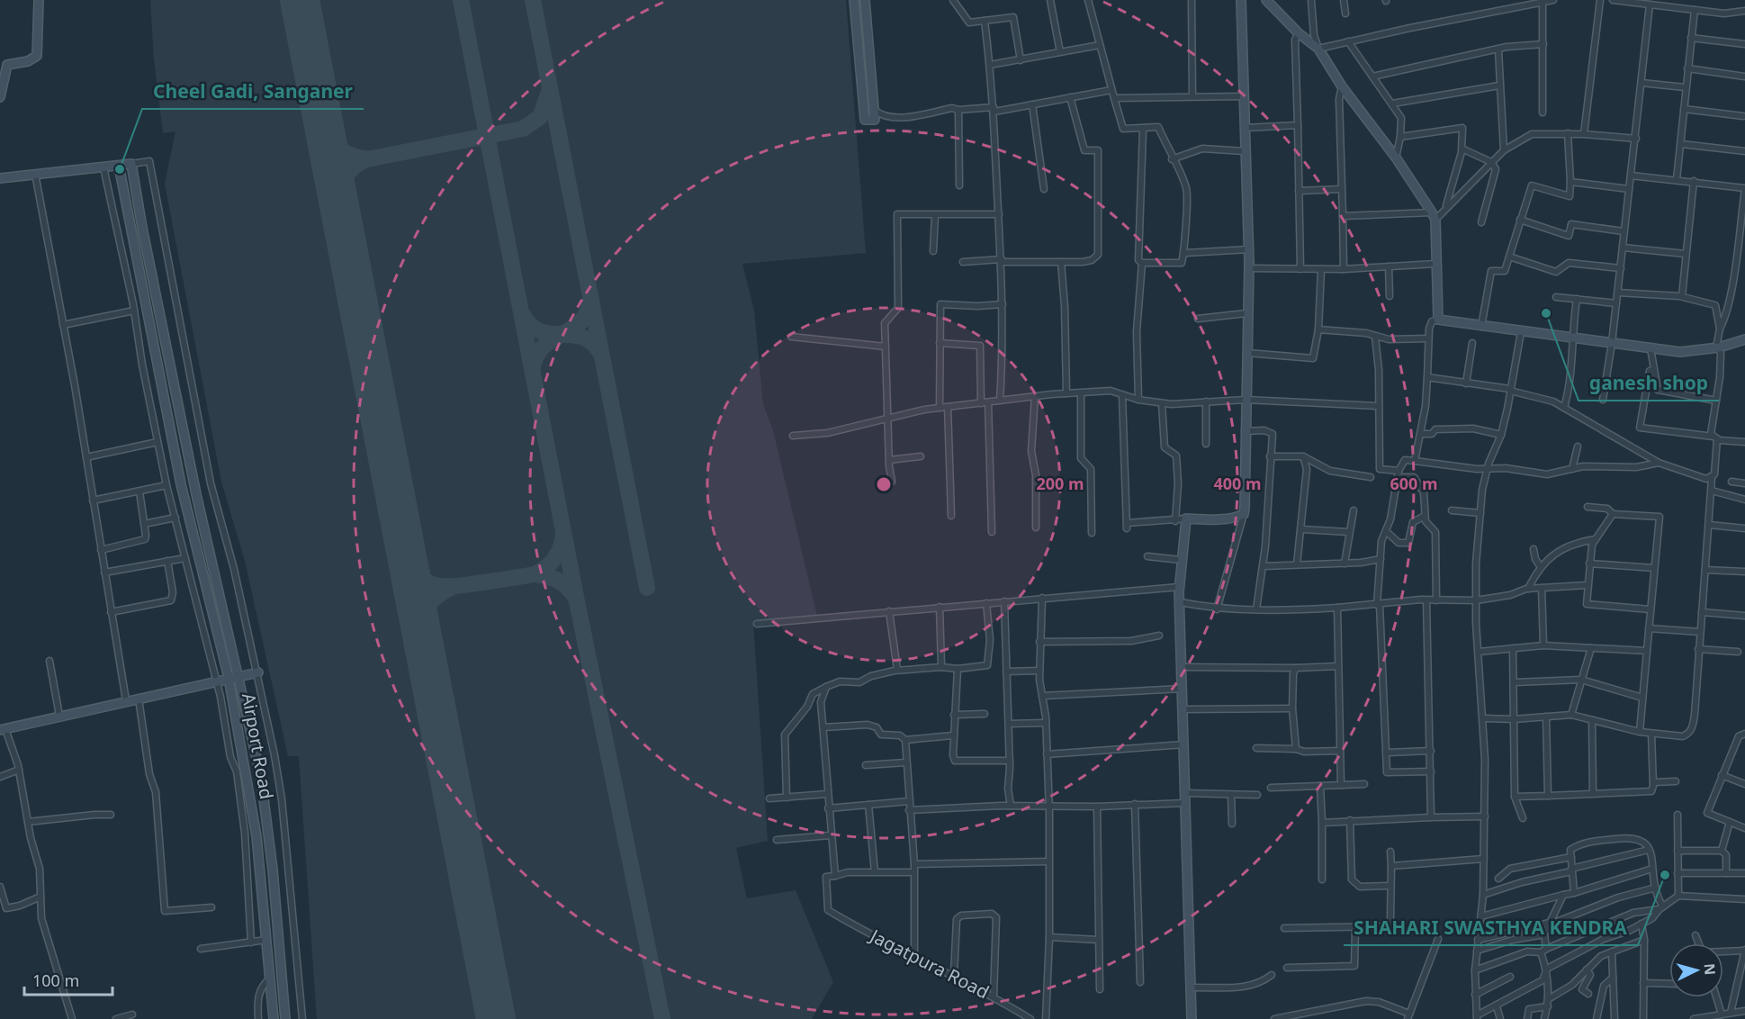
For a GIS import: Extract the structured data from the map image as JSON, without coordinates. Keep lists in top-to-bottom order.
{
  "streets": {
    "street": ["Airport Road", "Jagatpura Road"]
  },
  "places": ["Cheel Gadi, Sanganer", "ganesh shop", "SHAHARI SWASTHYA KENDRA"],
  "scale_bar": "100 m",
  "north": "right",
  "rings": ["200 m", "400 m", "600 m"]
}
